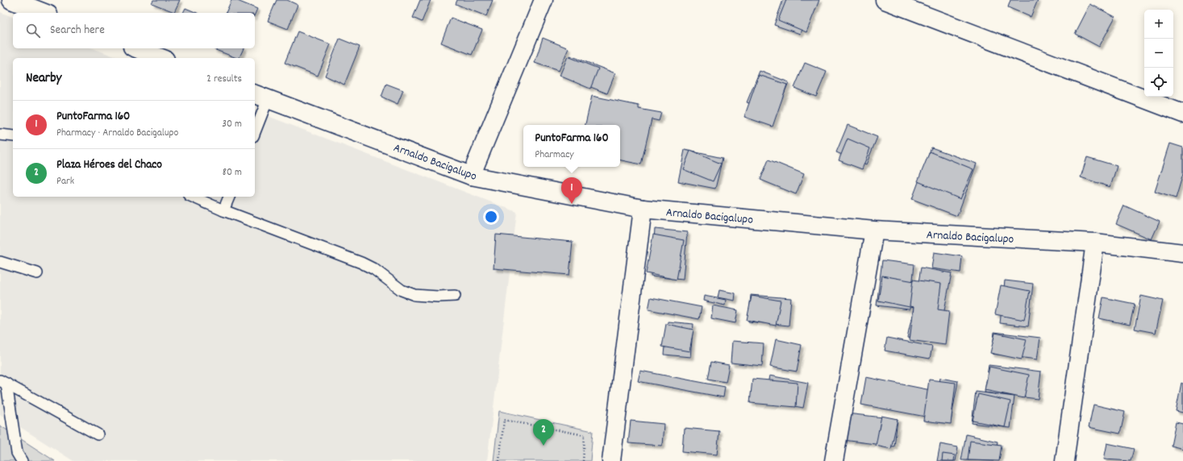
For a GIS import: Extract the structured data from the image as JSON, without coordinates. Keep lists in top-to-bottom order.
{
  "streets": {
    "street": ["Arnaldo Bacigalupo"]
  },
  "page": {
    "map_buttons": ["+", "−"],
    "search": "Search here",
    "heading": ["Nearby", "2 results"],
    "list": [
      {
        "mark": "1",
        "name": "PuntoFarma 160",
        "note": "Pharmacy · Arnaldo Bacigalupo",
        "value": "30 m"
      },
      {
        "mark": "2",
        "name": "Plaza Héroes del Chaco",
        "note": "Park",
        "value": "80 m"
      }
    ],
    "popup": ["PuntoFarma 160", "Pharmacy"],
    "pins": ["1", "2"]
  }
}
